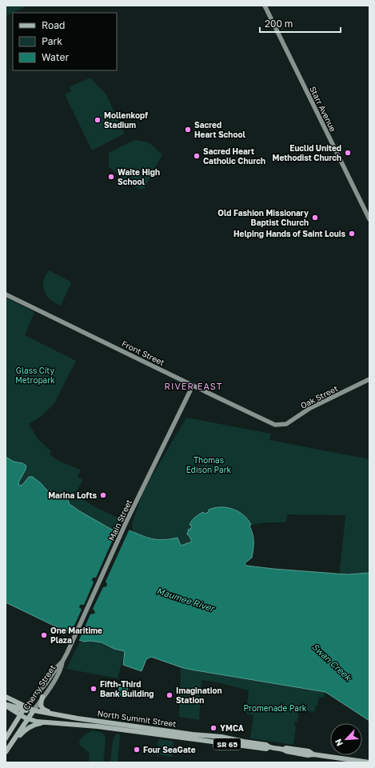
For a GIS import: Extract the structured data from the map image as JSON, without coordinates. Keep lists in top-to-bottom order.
{
  "streets": {
    "main road": [
      "Starr Avenue",
      "Front Street",
      "Oak Street",
      "Main Street",
      "Cherry Street",
      "North Summit Street",
      "SR 65"
    ]
  },
  "crossings": [
    ["Front Street", "Oak Street"],
    ["Front Street", "Main Street"],
    ["Main Street", "Cherry Street"],
    ["Cherry Street", "North Summit Street"]
  ],
  "districts": ["RIVER EAST"],
  "water": ["Maumee River", "Swan Creek"],
  "parks": ["Glass City Metropark", "Thomas Edison Park", "Promenade Park"],
  "places": [
    "Mollenkopf Stadium",
    "Sacred Heart School",
    "Euclid United Methodist Church",
    "Sacred Heart Catholic Church",
    "Waite High School",
    "Old Fashion Missionary Baptist Church",
    "Helping Hands of Saint Louis",
    "Marina Lofts",
    "One Maritime Plaza",
    "Fifth-Third Bank Building",
    "Imagination Station",
    "YMCA",
    "Four SeaGate"
  ],
  "legend": ["Road", "Park", "Water"],
  "scale_bar": "200 m",
  "north": "bottom left"
}
